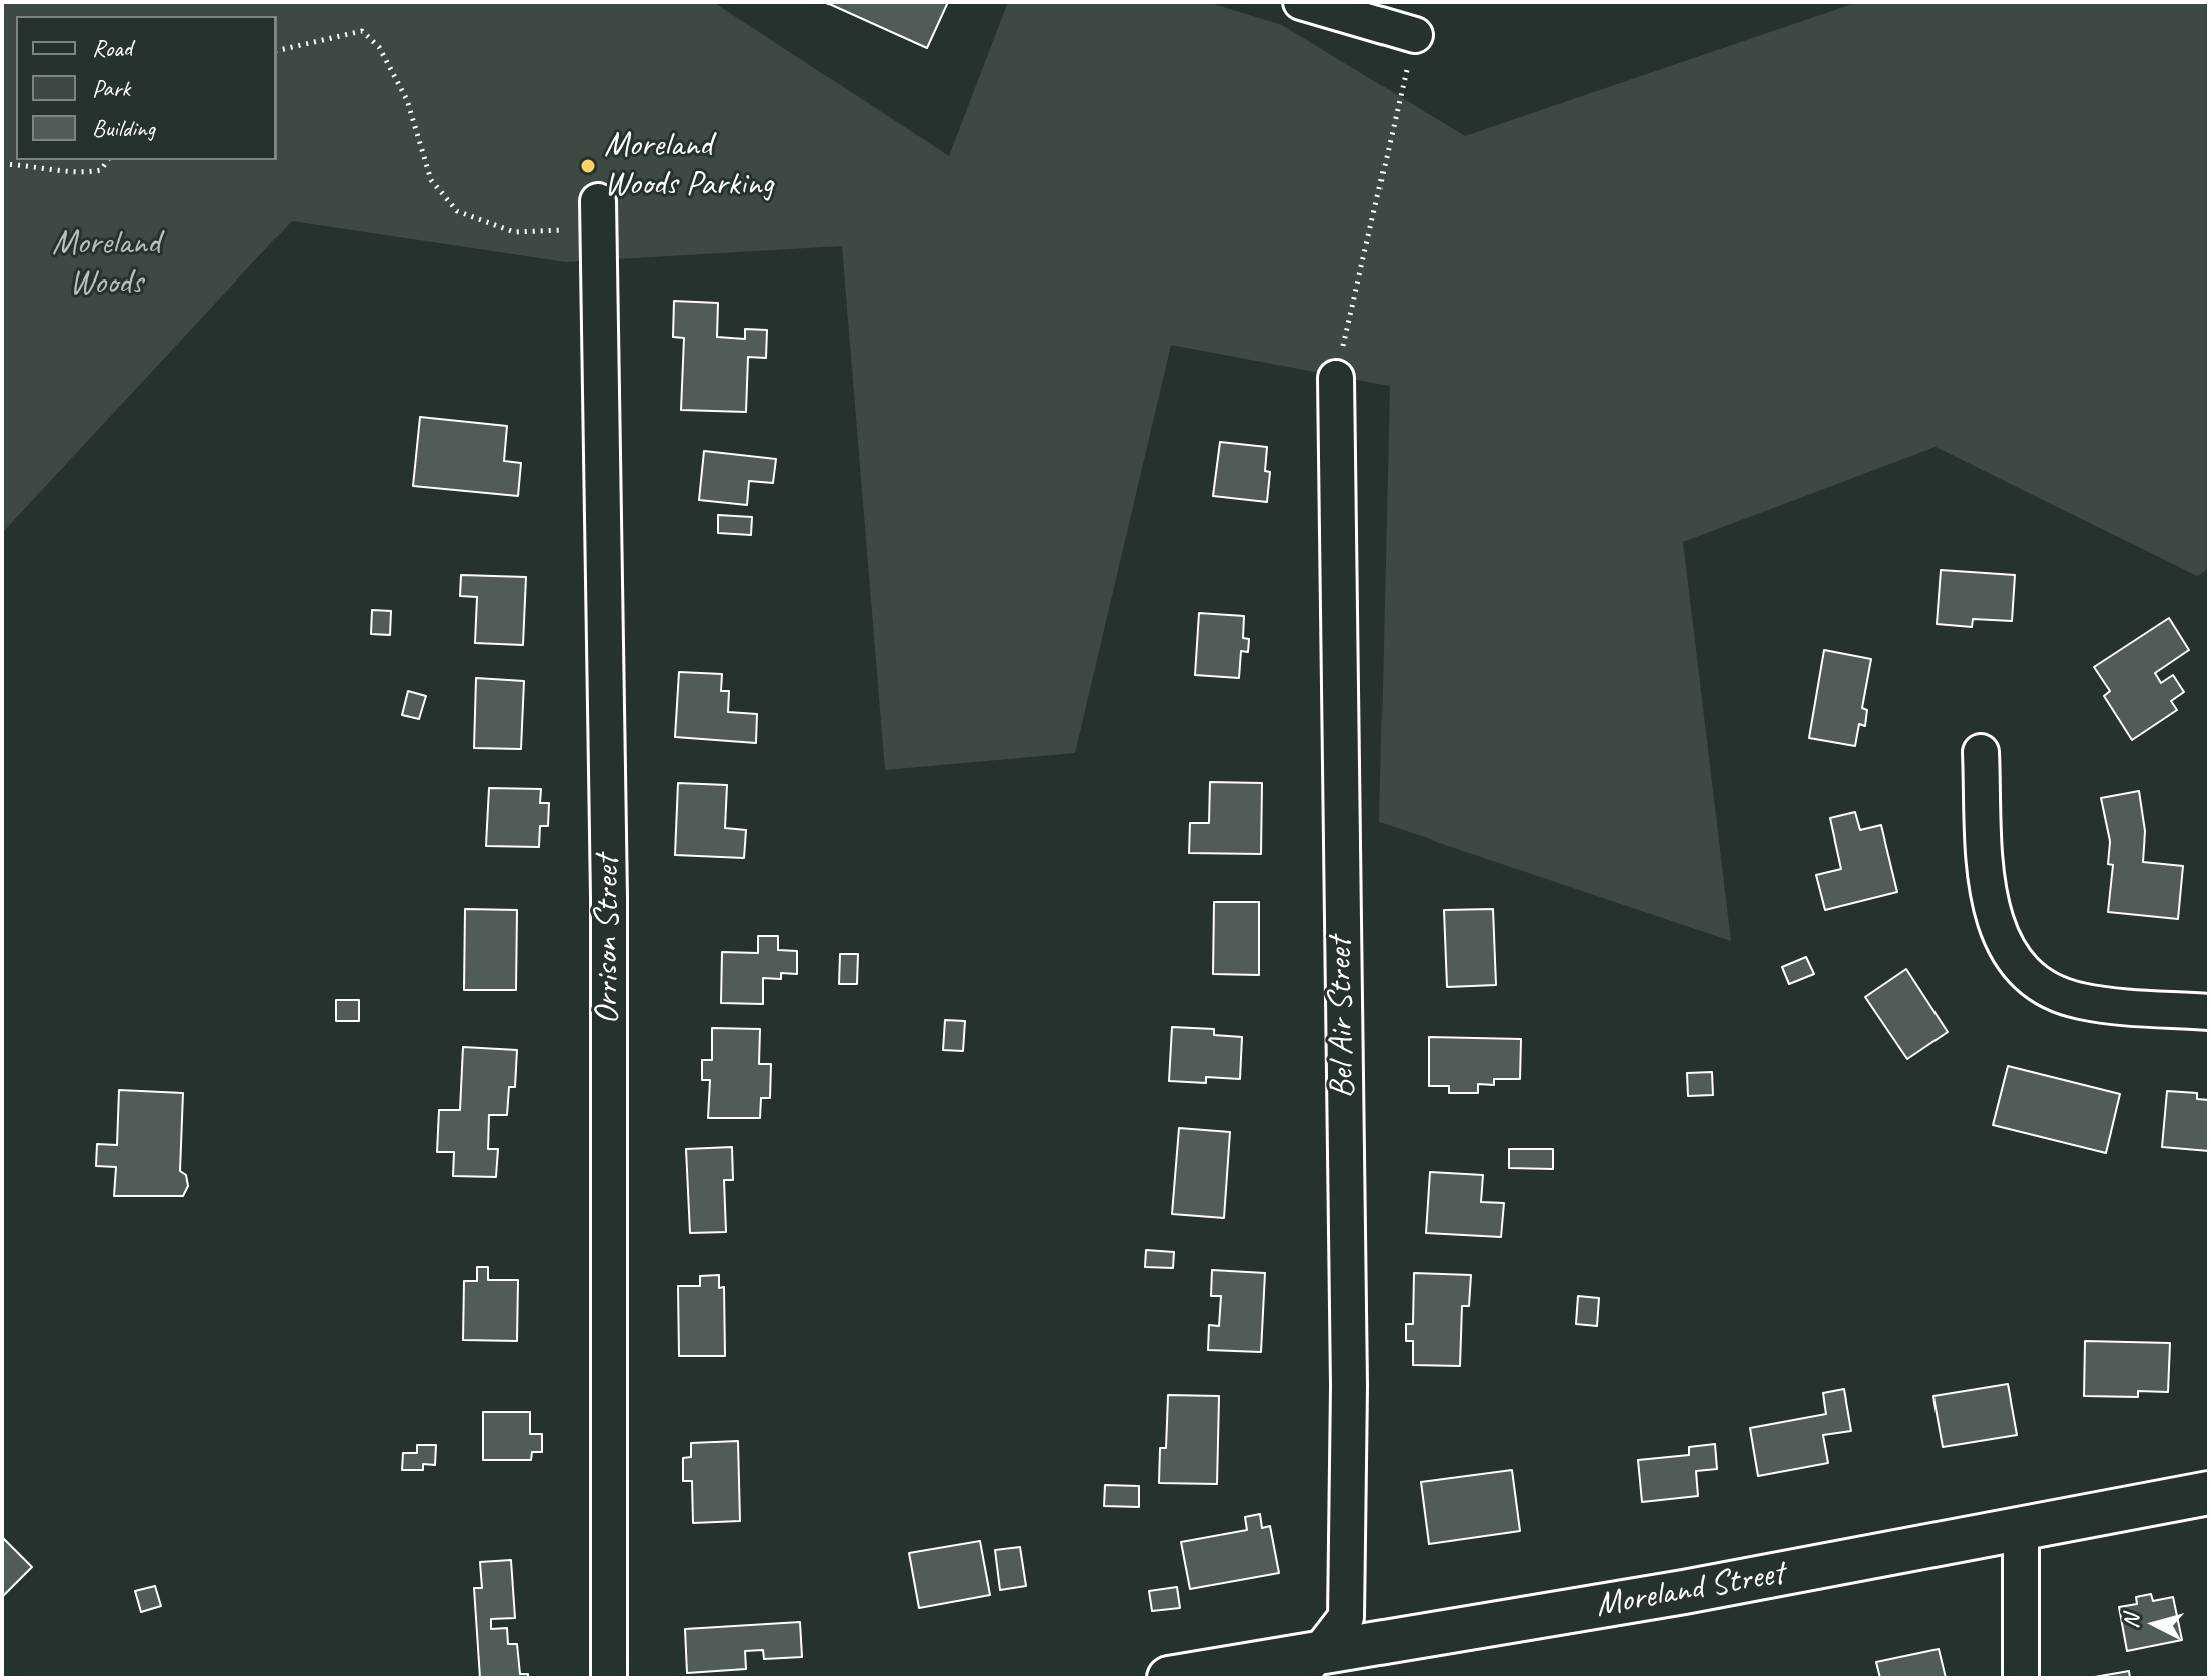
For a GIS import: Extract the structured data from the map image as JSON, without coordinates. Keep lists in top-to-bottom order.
{
  "streets": {
    "street": ["Orrison Street", "Bel Air Street", "Moreland Street"]
  },
  "crossings": [
    ["Bel Air Street", "Moreland Street"]
  ],
  "parks": ["Moreland Woods"],
  "places": ["Moreland Woods Parking"],
  "legend": ["Road", "Park", "Building"],
  "north": "left"
}
